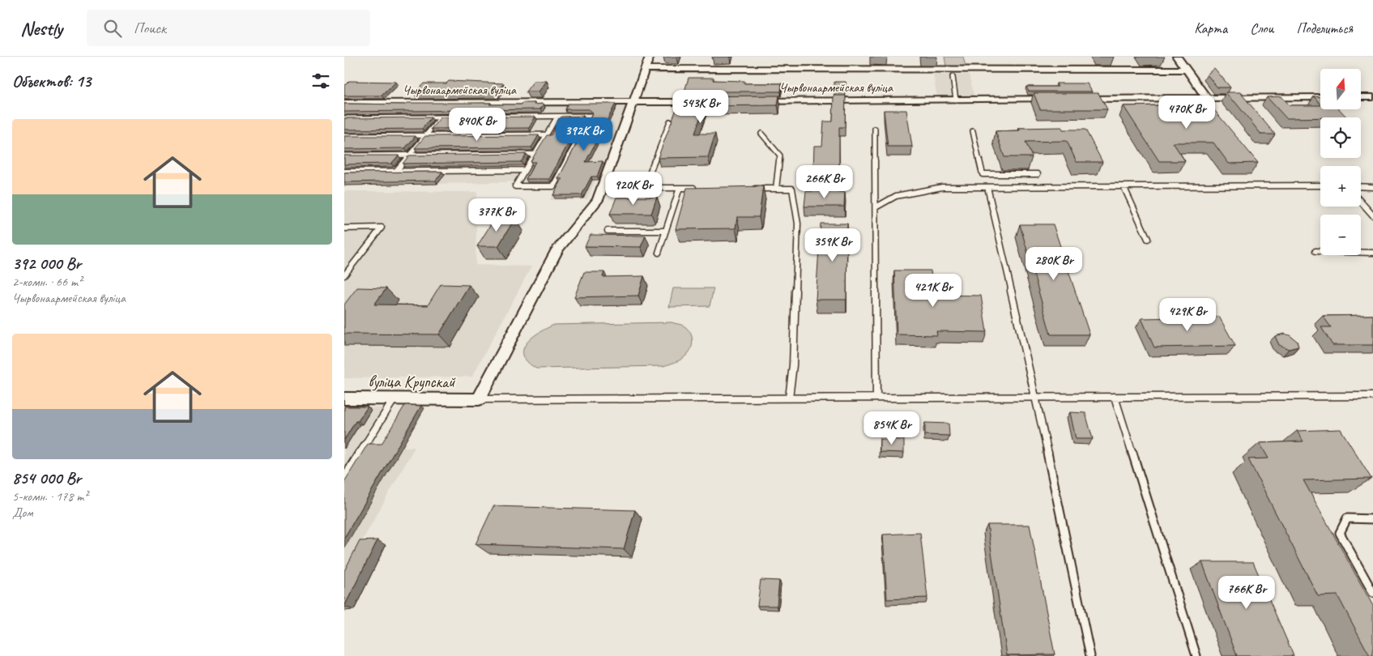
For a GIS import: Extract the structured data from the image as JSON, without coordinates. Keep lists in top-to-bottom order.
{
  "streets": {
    "street": ["Чырвонаармейская вуліца", "вуліца Крупскай"]
  },
  "north": "top",
  "page": {
    "header": "Nestly",
    "search": "Поиск",
    "nav": ["Карта", "Слои", "Поделиться"],
    "heading": "Объектов: 13",
    "map_buttons": ["+", "−"],
    "price": [
      "543K Br",
      "470K Br",
      "840K Br",
      "392K Br",
      "266K Br",
      "920K Br",
      "377K Br",
      "359K Br",
      "280K Br",
      "421K Br",
      "429K Br",
      "854K Br",
      "766K Br"
    ],
    "list": [
      {
        "name": "392 000 Br",
        "note": "2-комн. · 66 m² · Чырвонаармейская вуліца"
      },
      {
        "name": "854 000 Br",
        "note": "5-комн. · 178 m² · Дом"
      }
    ]
  }
}
